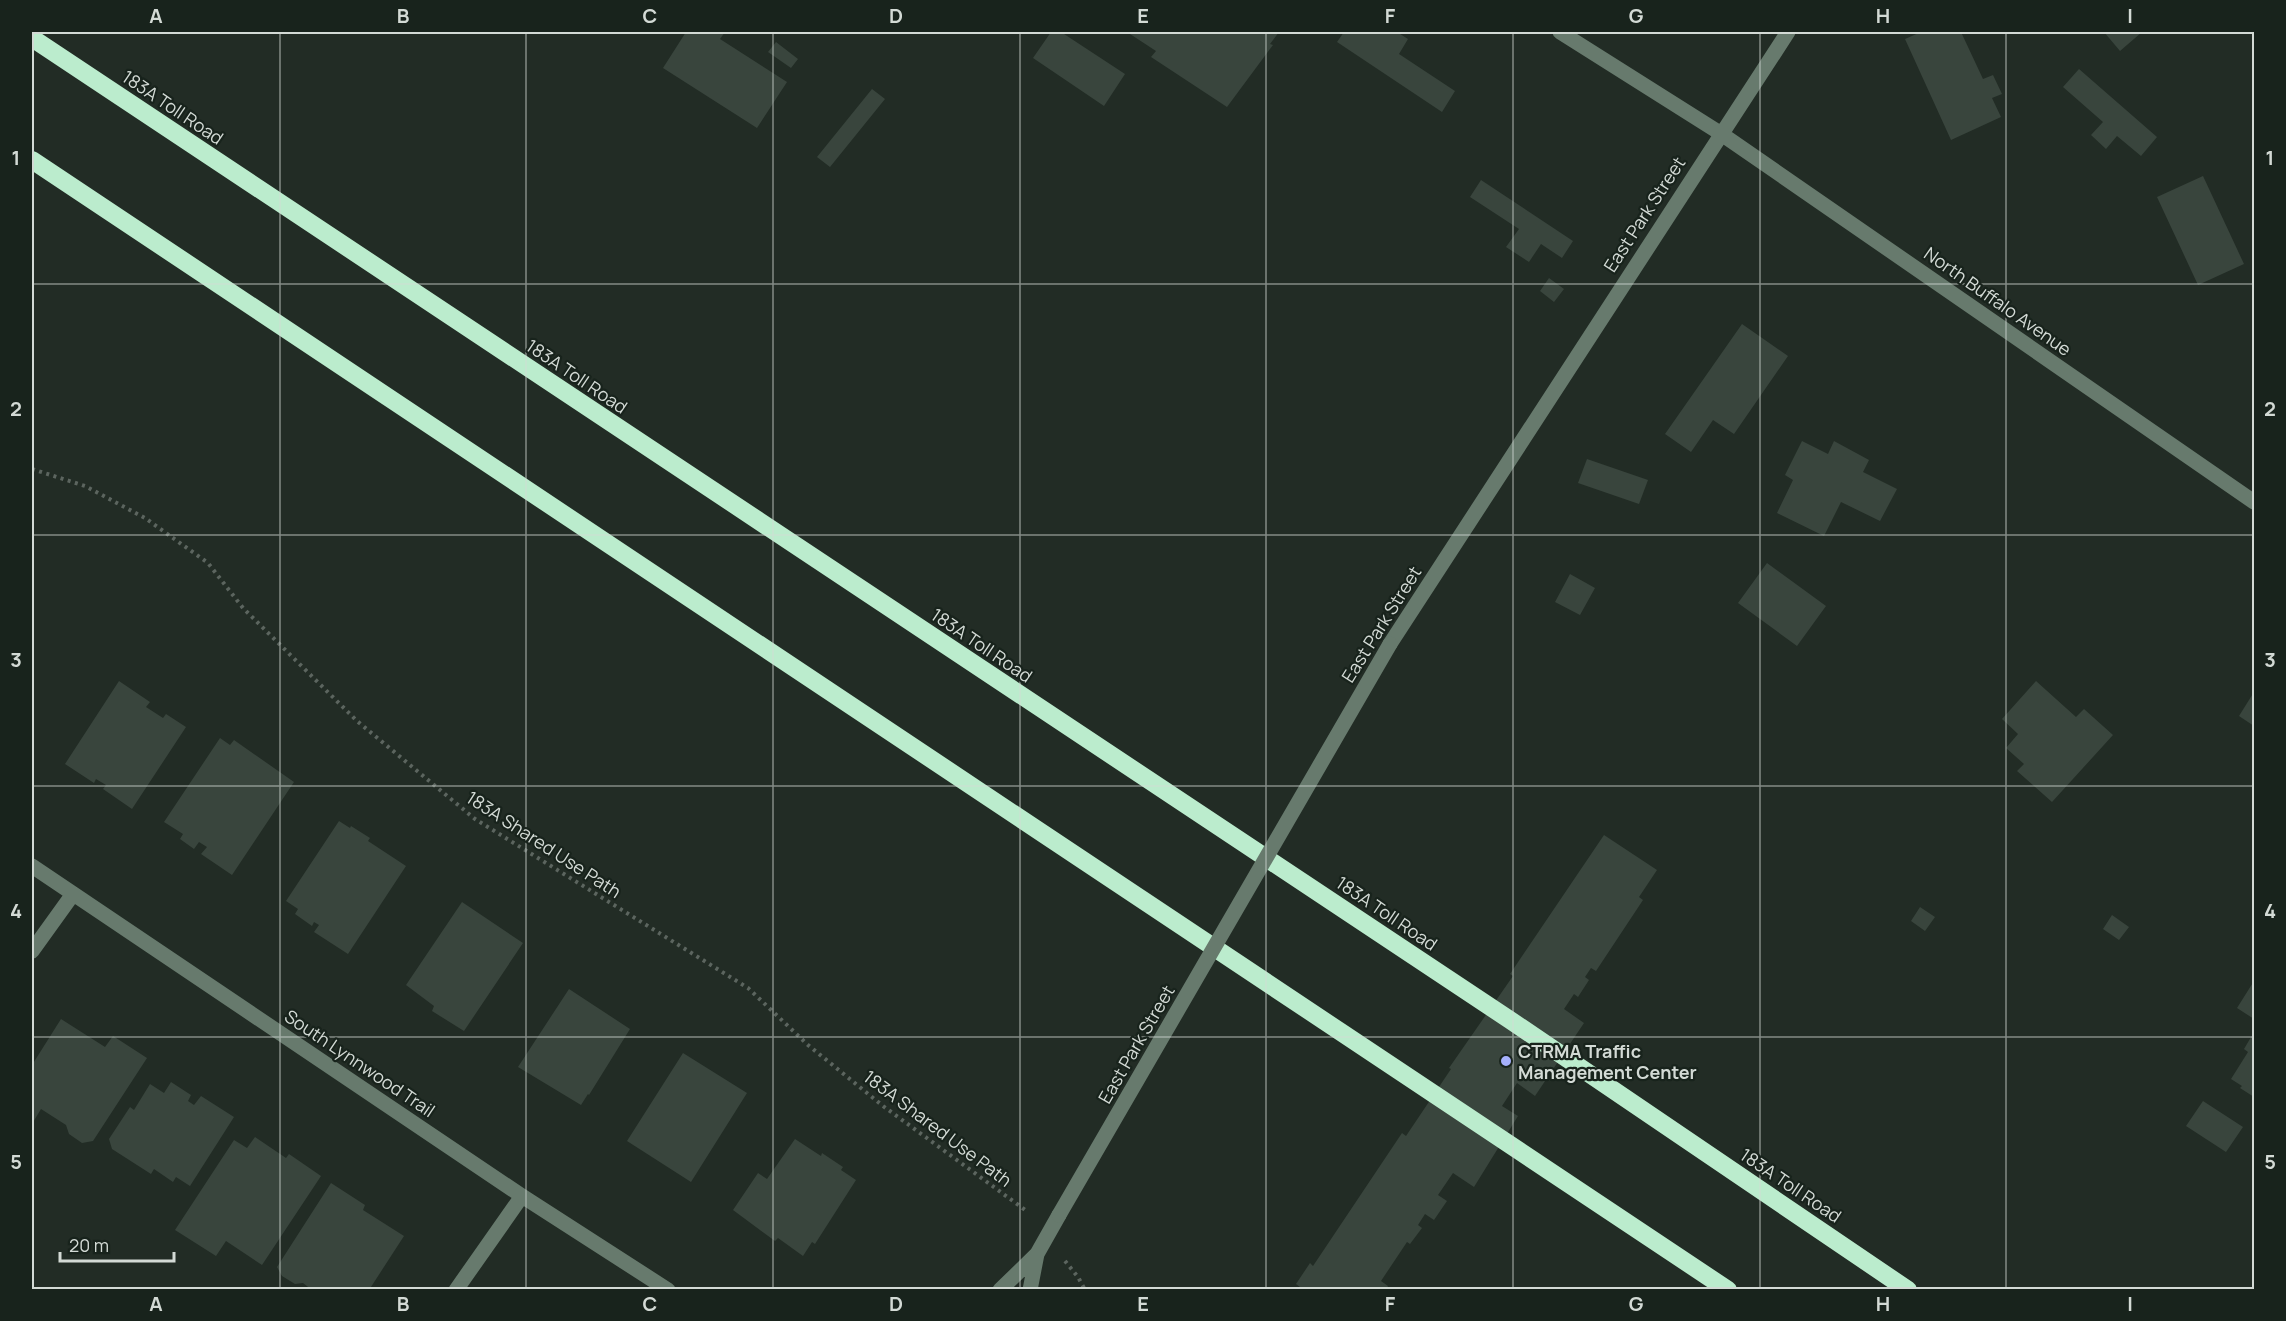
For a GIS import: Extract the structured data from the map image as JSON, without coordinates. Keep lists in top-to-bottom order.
{
  "streets": {
    "highway": ["183A Toll Road"],
    "street": ["East Park Street", "North Buffalo Avenue", "South Lynnwood Trail"],
    "path": ["183A Shared Use Path"]
  },
  "crossings": [
    ["East Park Street", "North Buffalo Avenue"]
  ],
  "places": ["CTRMA Traffic Management Center"],
  "scale_bar": "20 m",
  "grid": {
    "columns": [
      "A",
      "B",
      "C",
      "D",
      "E",
      "F",
      "G",
      "H",
      "I"
    ],
    "rows": [
      "1",
      "2",
      "3",
      "4",
      "5"
    ]
  }
}
